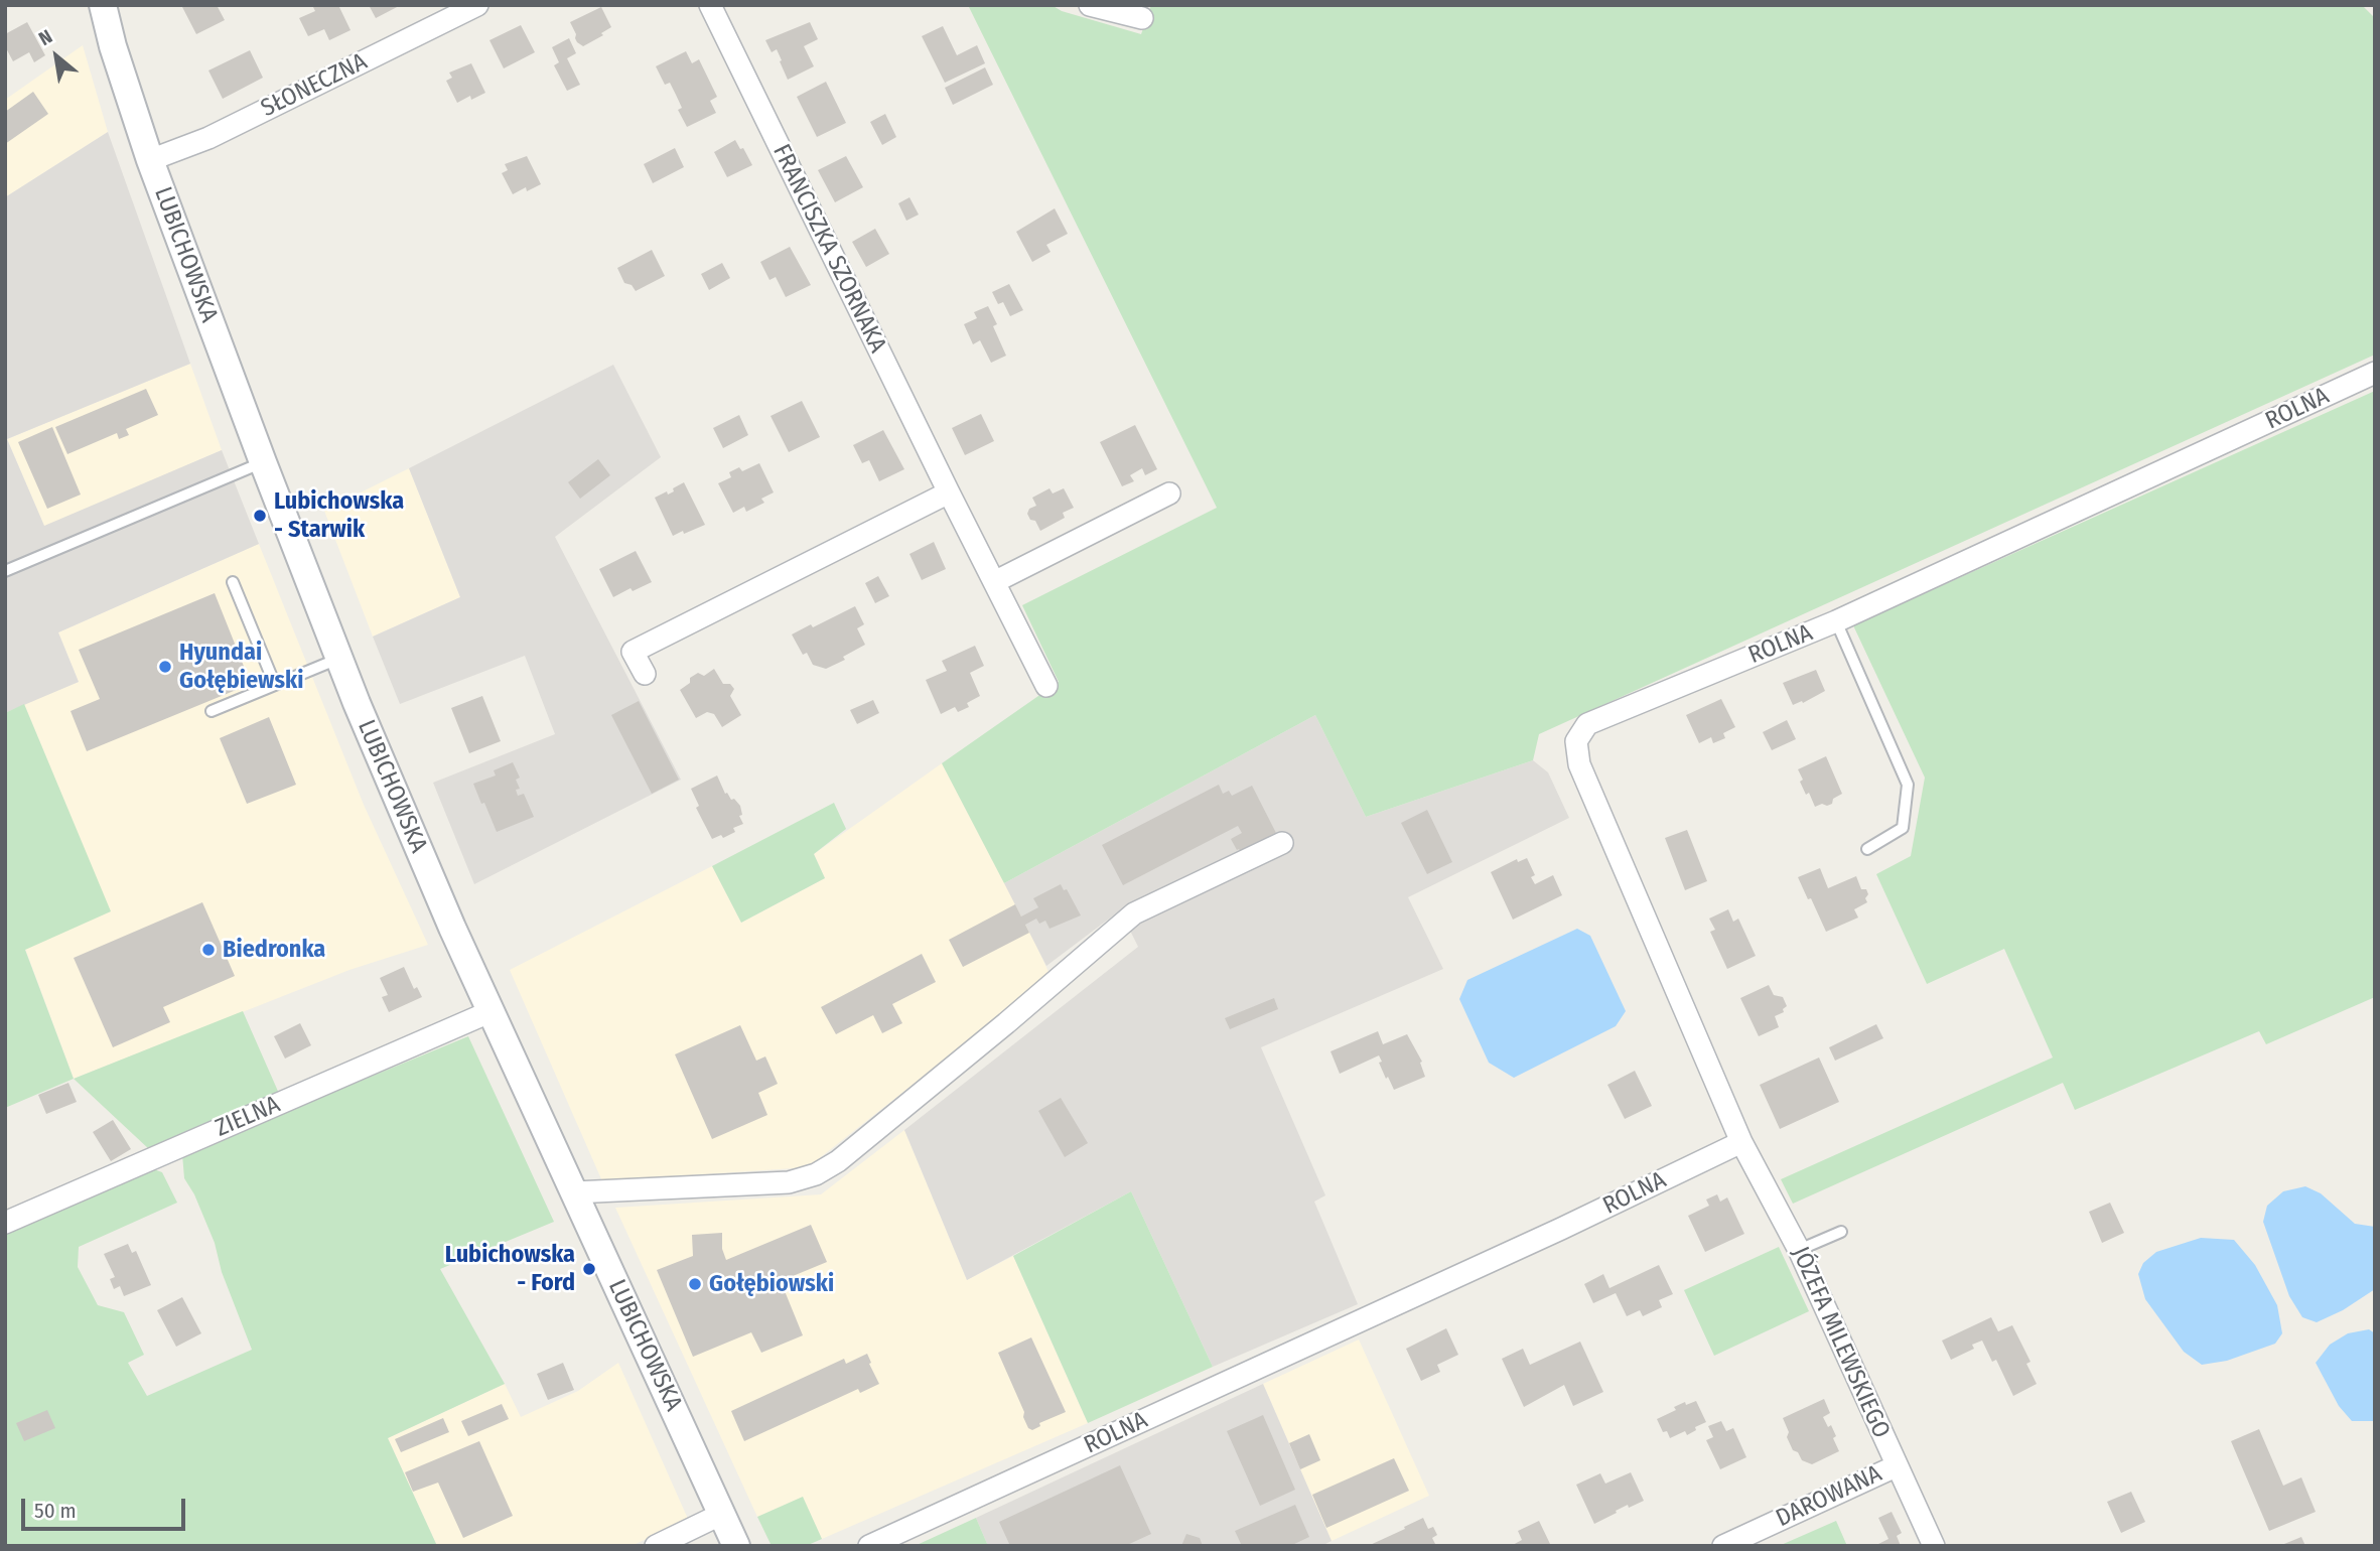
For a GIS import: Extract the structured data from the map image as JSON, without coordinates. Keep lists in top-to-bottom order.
{
  "streets": {
    "street": [
      "SŁONECZNA",
      "FRANCISZKA SZORNAKA",
      "LUBICHOWSKA",
      "ROLNA",
      "ZIELNA",
      "JÓZEFA MILEWSKIEGO",
      "DAROWANA"
    ]
  },
  "crossings": [
    ["SŁONECZNA", "LUBICHOWSKA"],
    ["LUBICHOWSKA", "ZIELNA"],
    ["ROLNA", "JÓZEFA MILEWSKIEGO"],
    ["JÓZEFA MILEWSKIEGO", "DAROWANA"]
  ],
  "places": [
    "Lubichowska - Starwik",
    "Hyundai Gołębiewski",
    "Biedronka",
    "Lubichowska - Ford",
    "Gołębiowski"
  ],
  "scale_bar": "50 m",
  "north": "top left"
}
